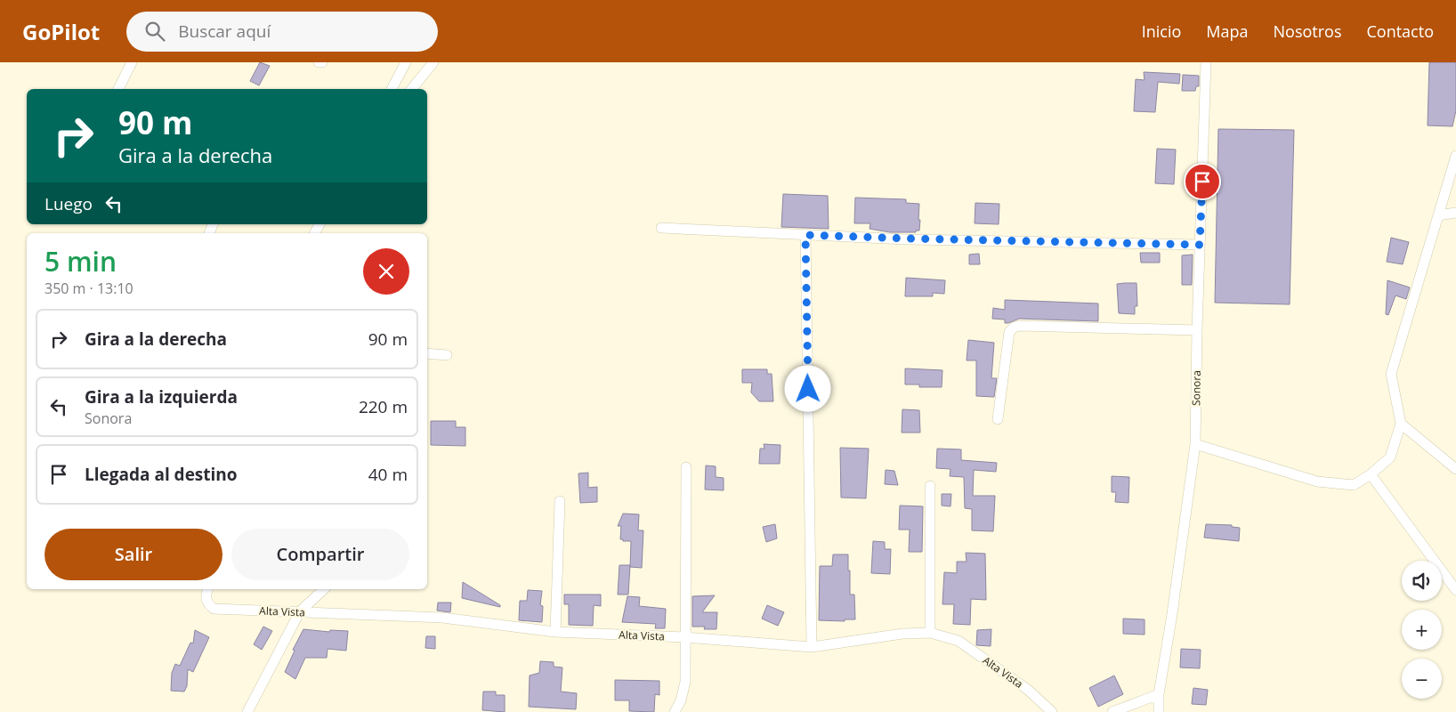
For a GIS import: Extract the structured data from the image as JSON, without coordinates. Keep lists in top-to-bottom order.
{
  "streets": {
    "street": ["Sonora", "Alta Vista"]
  },
  "page": {
    "header": "GoPilot",
    "search": "Buscar aquí",
    "nav": [
      "Inicio",
      "Mapa",
      "Nosotros",
      "Contacto"
    ],
    "turn": ["90 m", "Gira a la derecha"],
    "then": "Luego",
    "heading": ["5 min", "350 m · 13:10"],
    "list": [
      {
        "name": "Gira a la derecha",
        "value": "90 m"
      },
      {
        "name": "Gira a la izquierda",
        "note": "Sonora",
        "value": "220 m"
      },
      {
        "name": "Llegada al destino",
        "value": "40 m"
      }
    ],
    "buttons": ["Salir", "Compartir"],
    "map_buttons": ["+", "−"]
  }
}
